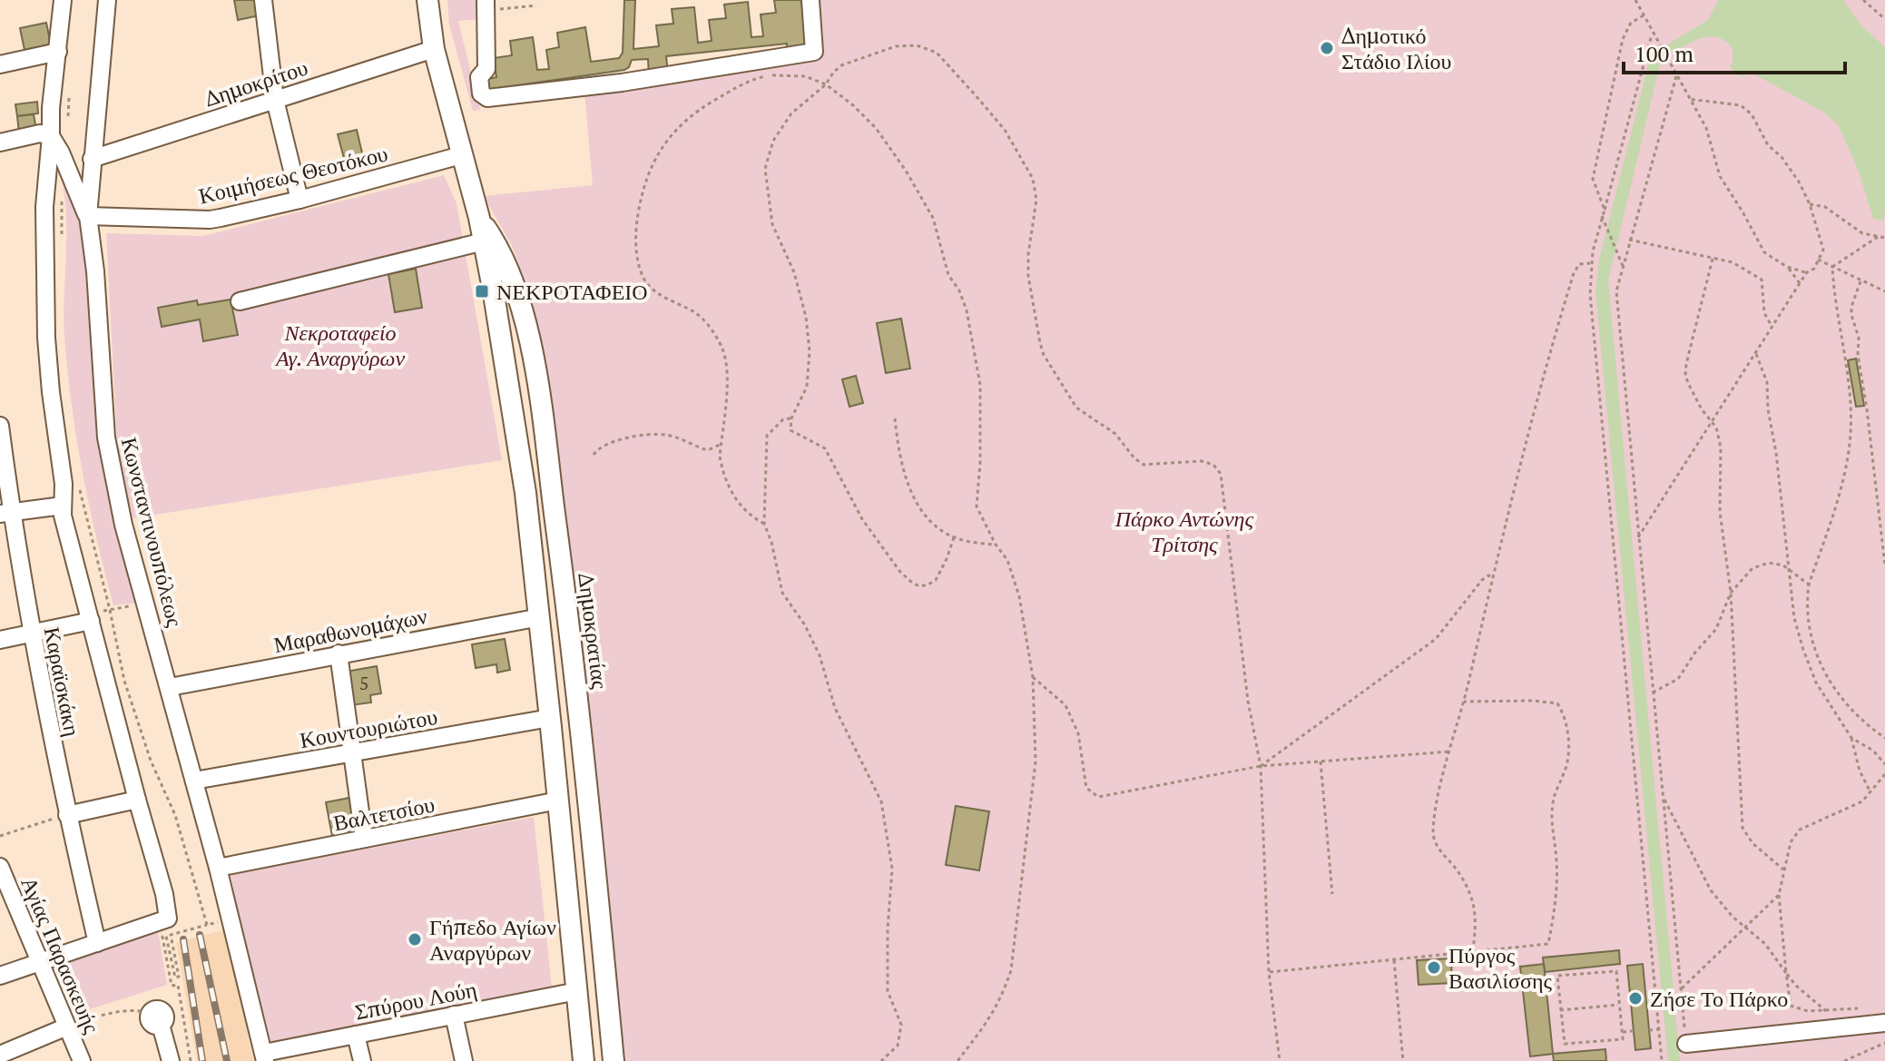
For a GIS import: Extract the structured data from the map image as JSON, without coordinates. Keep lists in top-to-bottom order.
{
  "streets": {
    "main road": ["Δημοκρατίας"],
    "street": [
      "Δημοκρίτου",
      "Κοιμήσεως Θεοτόκου",
      "Κωνσταντινουπόλεως",
      "Μαραθωνομάχων",
      "Καραϊσκάκη",
      "Κουντουριώτου",
      "Βαλτετσίου",
      "Αγίας Παρασκευής",
      "Σπύρου Λούη"
    ]
  },
  "crossings": [
    ["Δημοκρίτου", "Κωνσταντινουπόλεως"],
    ["Δημοκρίτου", "Δημοκρατίας"],
    ["Κοιμήσεως Θεοτόκου", "Κωνσταντινουπόλεως"],
    ["Κοιμήσεως Θεοτόκου", "Δημοκρατίας"],
    ["Κωνσταντινουπόλεως", "Μαραθωνομάχων"],
    ["Κωνσταντινουπόλεως", "Κουντουριώτου"],
    ["Κωνσταντινουπόλεως", "Βαλτετσίου"],
    ["Κωνσταντινουπόλεως", "Σπύρου Λούη"],
    ["Μαραθωνομάχων", "Δημοκρατίας"],
    ["Δημοκρατίας", "Κουντουριώτου"],
    ["Δημοκρατίας", "Βαλτετσίου"],
    ["Δημοκρατίας", "Σπύρου Λούη"]
  ],
  "parks": ["Νεκροταφείο Αγ. Αναργύρων", "Πάρκο Αντώνης Τρίτσης"],
  "places": {
    "other": [
      "Δημοτικό Στάδιο Ιλίου",
      "Γήπεδο Αγίων Αναργύρων",
      "Πύργος Βασιλίσσης",
      "Ζήσε Το Πάρκο"
    ],
    "transit": ["ΝΕΚΡΟΤΑΦΕΙΟ"]
  },
  "house_numbers": ["5"],
  "scale_bar": "100 m"
}
